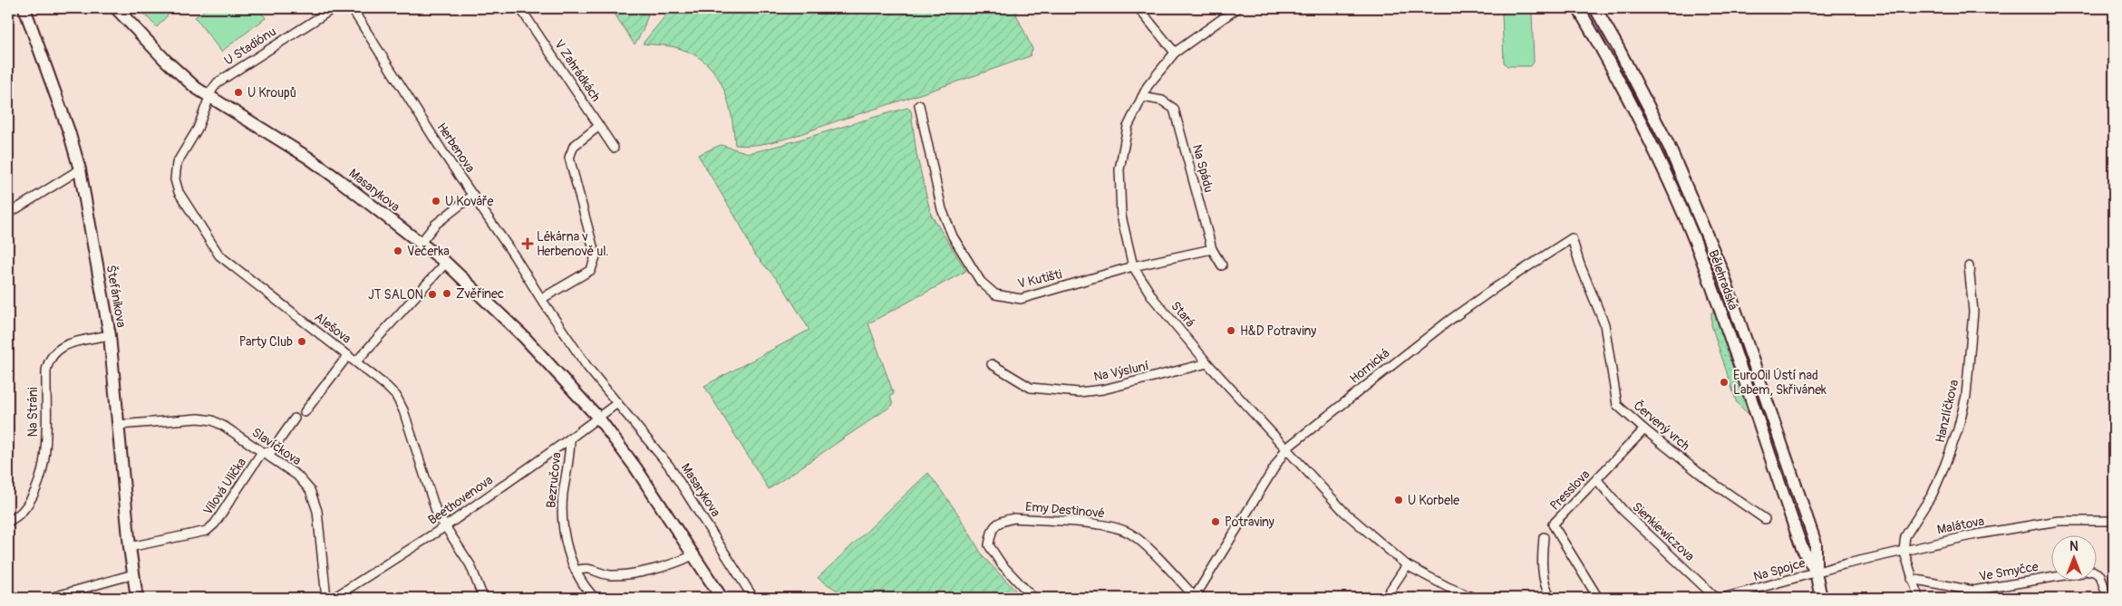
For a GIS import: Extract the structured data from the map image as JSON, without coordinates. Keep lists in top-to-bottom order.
{
  "streets": {
    "street": [
      "U Stadiónu",
      "V Zahrádkách",
      "Herbenova",
      "Na Spádu",
      "Masarykova",
      "V Kutišti",
      "Bělehradská",
      "Štefánikova",
      "Stará",
      "Alešova",
      "Hornická",
      "Na Výsluní",
      "Hanzlíčkova",
      "Na Stráni",
      "Červený vrch",
      "Slavíčkova",
      "Bezručova",
      "Vilová Ulička",
      "Presslova",
      "Beethovenova",
      "Emy Destinové",
      "Malátova",
      "Sienkiewiczova",
      "Na Spojce",
      "Ve Smyčce"
    ]
  },
  "crossings": [
    ["U Stadiónu", "Masarykova"],
    ["U Stadiónu", "Alešova"],
    ["Herbenova", "Masarykova"],
    ["Na Spádu", "V Kutišti"],
    ["Na Spádu", "Stará"],
    ["Masarykova", "Alešova"],
    ["Masarykova", "Beethovenova"],
    ["V Kutišti", "Stará"],
    ["Bělehradská", "Malátova"],
    ["Bělehradská", "Na Spojce"],
    ["Štefánikova", "Na Stráni"],
    ["Štefánikova", "Slavíčkova"],
    ["Štefánikova", "Vilová Ulička"],
    ["Stará", "Hornická"],
    ["Stará", "Na Výsluní"],
    ["Alešova", "Beethovenova"],
    ["Hornická", "Červený vrch"],
    ["Hornická", "Emy Destinové"],
    ["Hanzlíčkova", "Malátova"],
    ["Červený vrch", "Presslova"],
    ["Slavíčkova", "Vilová Ulička"],
    ["Bezručova", "Beethovenova"],
    ["Presslova", "Sienkiewiczova"],
    ["Malátova", "Na Spojce"]
  ],
  "places": {
    "other": [
      "U Kroupů",
      "U Kováře",
      "Večerka",
      "Zvěřinec",
      "JT SALON",
      "H&D Potraviny",
      "Party Club",
      "EuroOil Ústí nad Labem, Skřivánek",
      "U Korbele",
      "Potraviny"
    ],
    "health": ["Lékárna v Herbenově ul."]
  },
  "north": "top"
}
